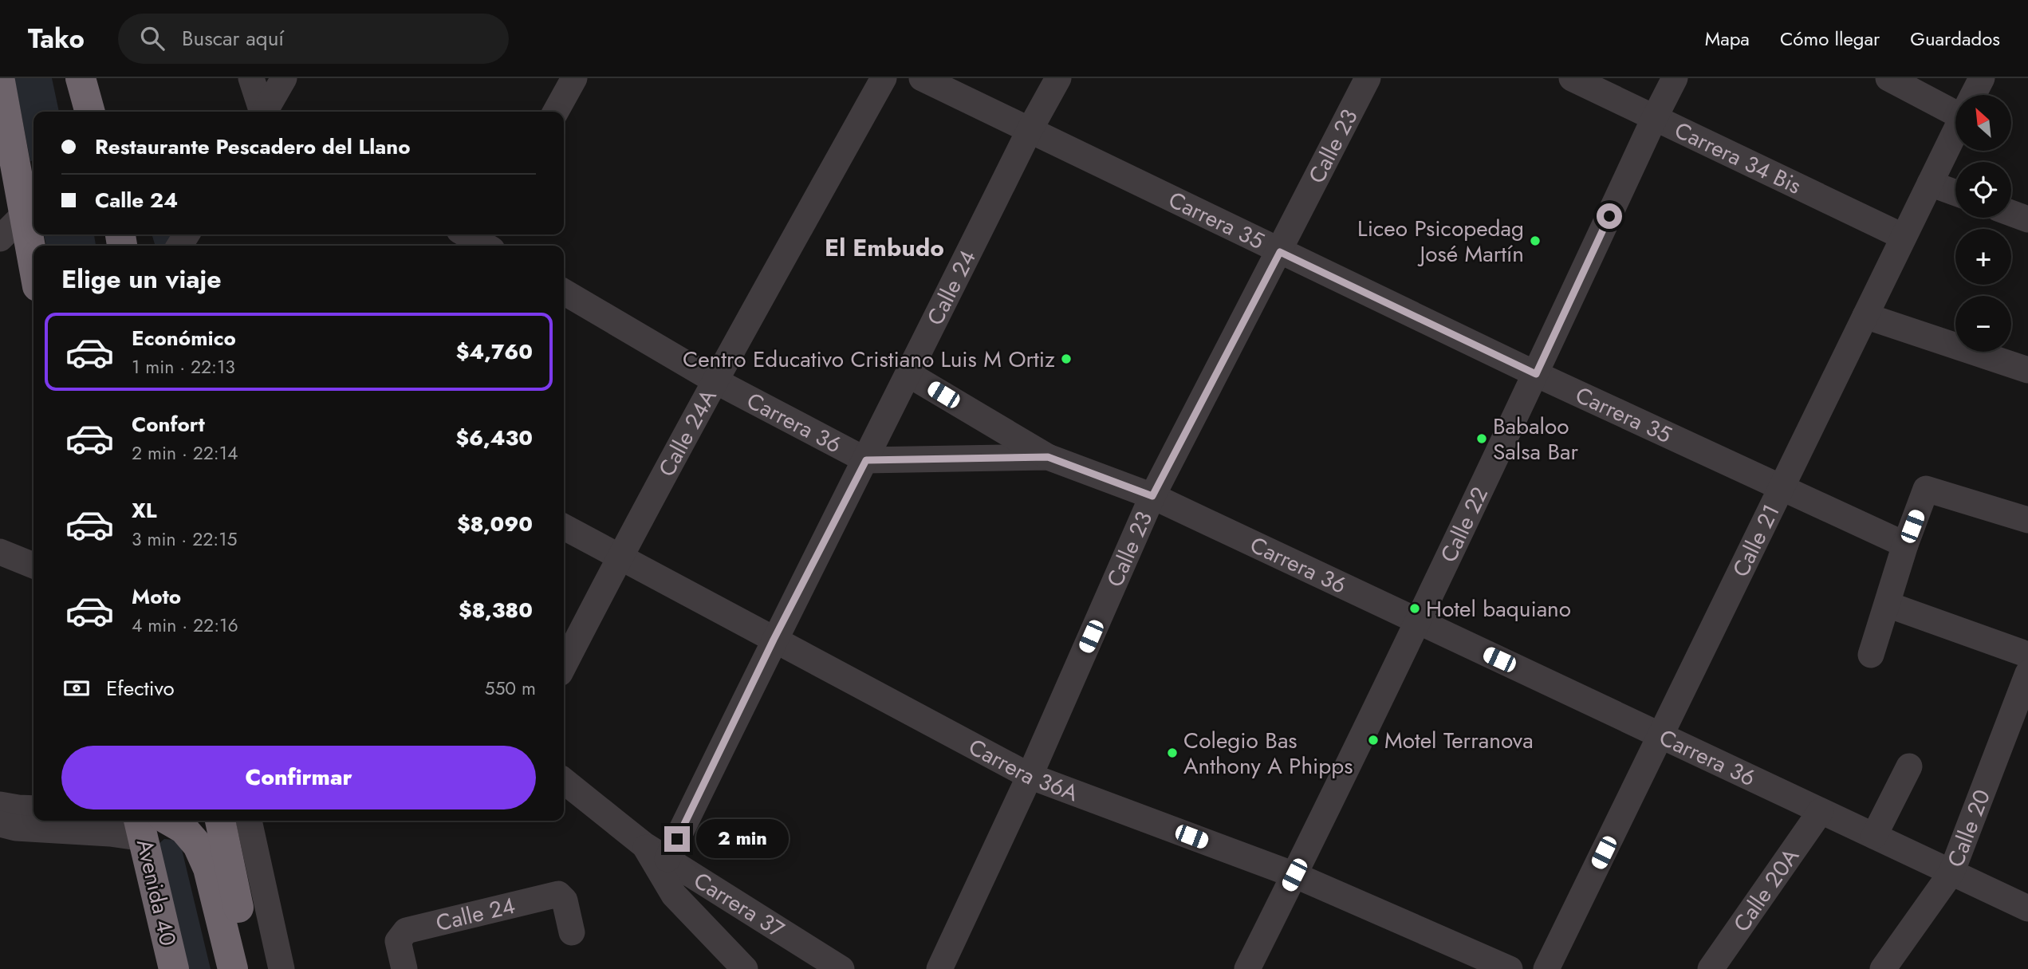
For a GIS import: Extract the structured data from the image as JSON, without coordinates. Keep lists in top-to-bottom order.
{
  "streets": {
    "highway": ["Avenida 40"],
    "street": [
      "Calle 23",
      "Carrera 34 Bis",
      "Carrera 35",
      "Calle 24",
      "Carrera 36",
      "Calle 24A",
      "Calle 22",
      "Calle 21",
      "Carrera 36A",
      "Calle 20",
      "Calle 20A",
      "Carrera 37"
    ]
  },
  "crossings": [
    ["Calle 23", "Carrera 35"],
    ["Calle 23", "Carrera 36"],
    ["Calle 23", "Carrera 36A"],
    ["Carrera 34 Bis", "Calle 22"],
    ["Carrera 34 Bis", "Calle 21"],
    ["Carrera 35", "Calle 24"],
    ["Carrera 35", "Calle 22"],
    ["Carrera 35", "Calle 21"],
    ["Calle 24", "Carrera 36"],
    ["Calle 24", "Carrera 36A"],
    ["Calle 24", "Carrera 37"],
    ["Carrera 36", "Calle 24A"],
    ["Carrera 36", "Calle 22"],
    ["Carrera 36", "Calle 21"],
    ["Carrera 36", "Calle 20"],
    ["Carrera 36", "Calle 20A"],
    ["Calle 24A", "Carrera 36A"],
    ["Calle 22", "Carrera 36A"]
  ],
  "districts": ["El Embudo"],
  "places": [
    "Liceo Psicopedag José Martín",
    "Centro Educativo Cristiano Luis M Ortiz",
    "Babaloo Salsa Bar",
    "Hotel baquiano",
    "Motel Terranova",
    "Colegio Bas Anthony A Phipps"
  ],
  "north": "top left",
  "page": {
    "header": "Tako",
    "search": "Buscar aquí",
    "nav": ["Mapa", "Cómo llegar", "Guardados"],
    "map_buttons": ["+", "−"],
    "banner": ["Restaurante Pescadero del Llano", "Calle 24"],
    "heading": "Elige un viaje",
    "list": [
      {
        "name": "Económico",
        "note": "1 min · 22:13",
        "value": "$4,760"
      },
      {
        "name": "Confort",
        "note": "2 min · 22:14",
        "value": "$6,430"
      },
      {
        "name": "XL",
        "note": "3 min · 22:15",
        "value": "$8,090"
      },
      {
        "name": "Moto",
        "note": "4 min · 22:16",
        "value": "$8,380"
      }
    ],
    "pay": ["Efectivo", "550 m"],
    "buttons": "Confirmar",
    "bubble": "2 min"
  }
}
